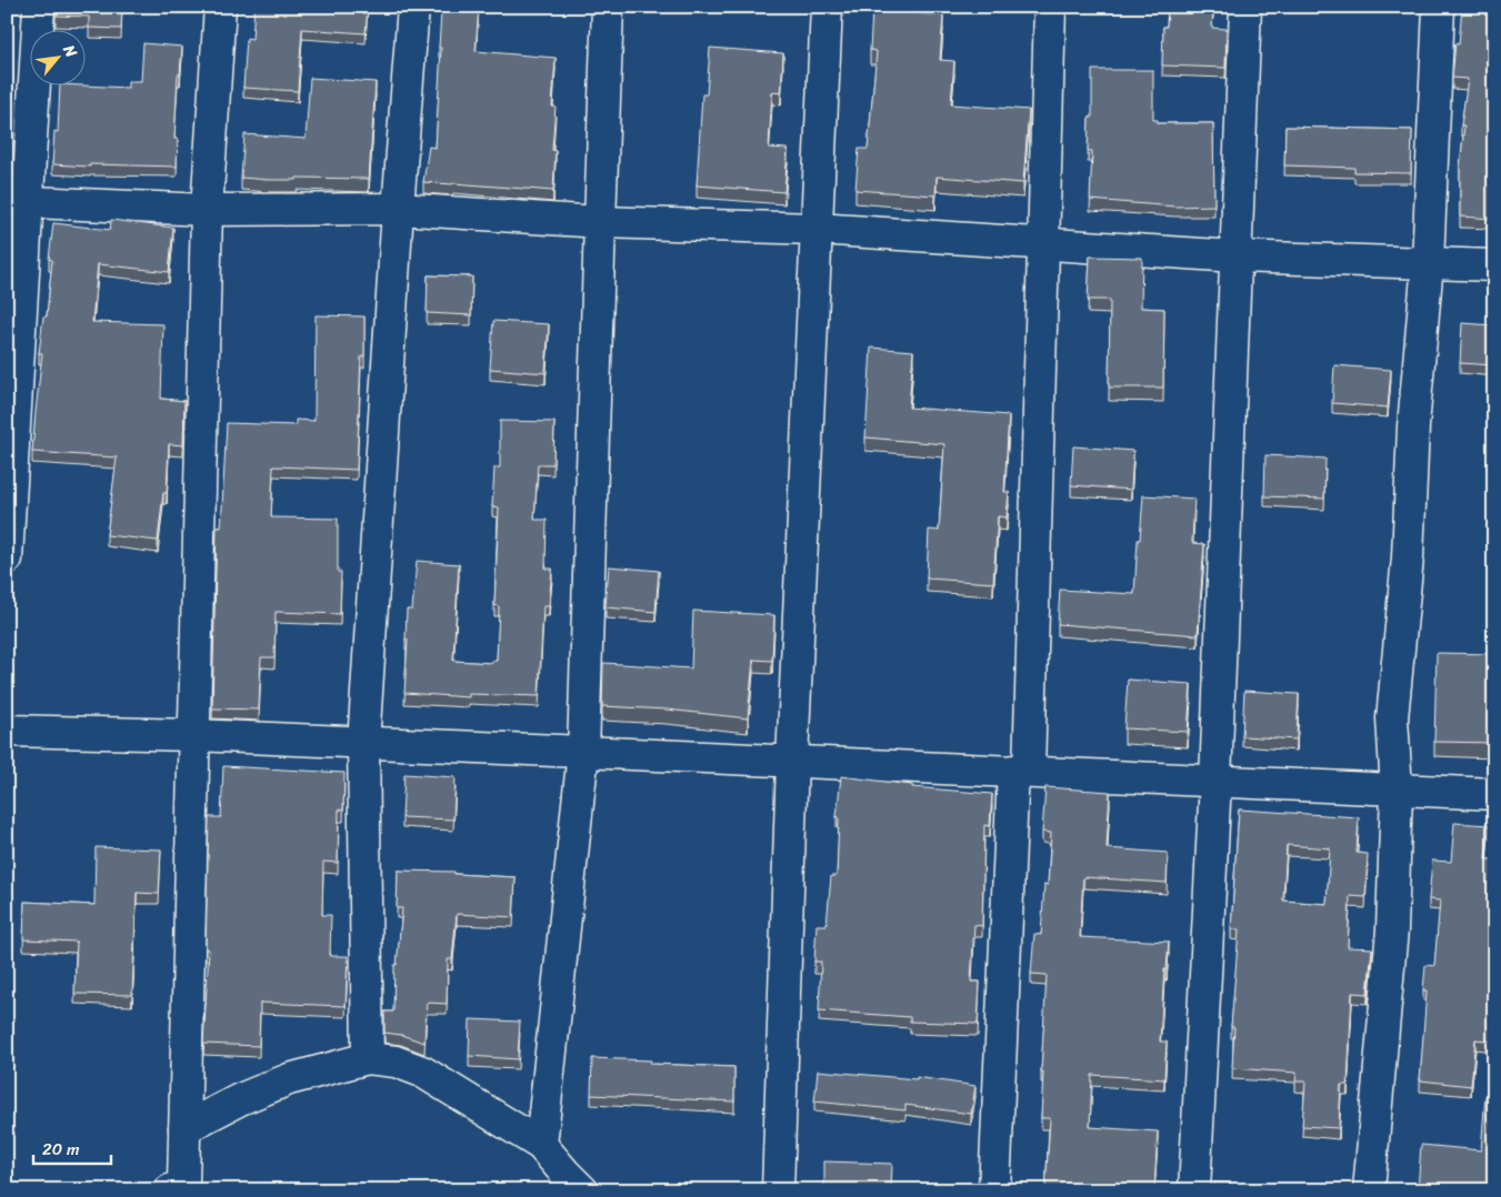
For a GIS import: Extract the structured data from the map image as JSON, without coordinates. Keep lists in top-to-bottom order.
{
  "scale_bar": "20 m",
  "north": "top right"
}
